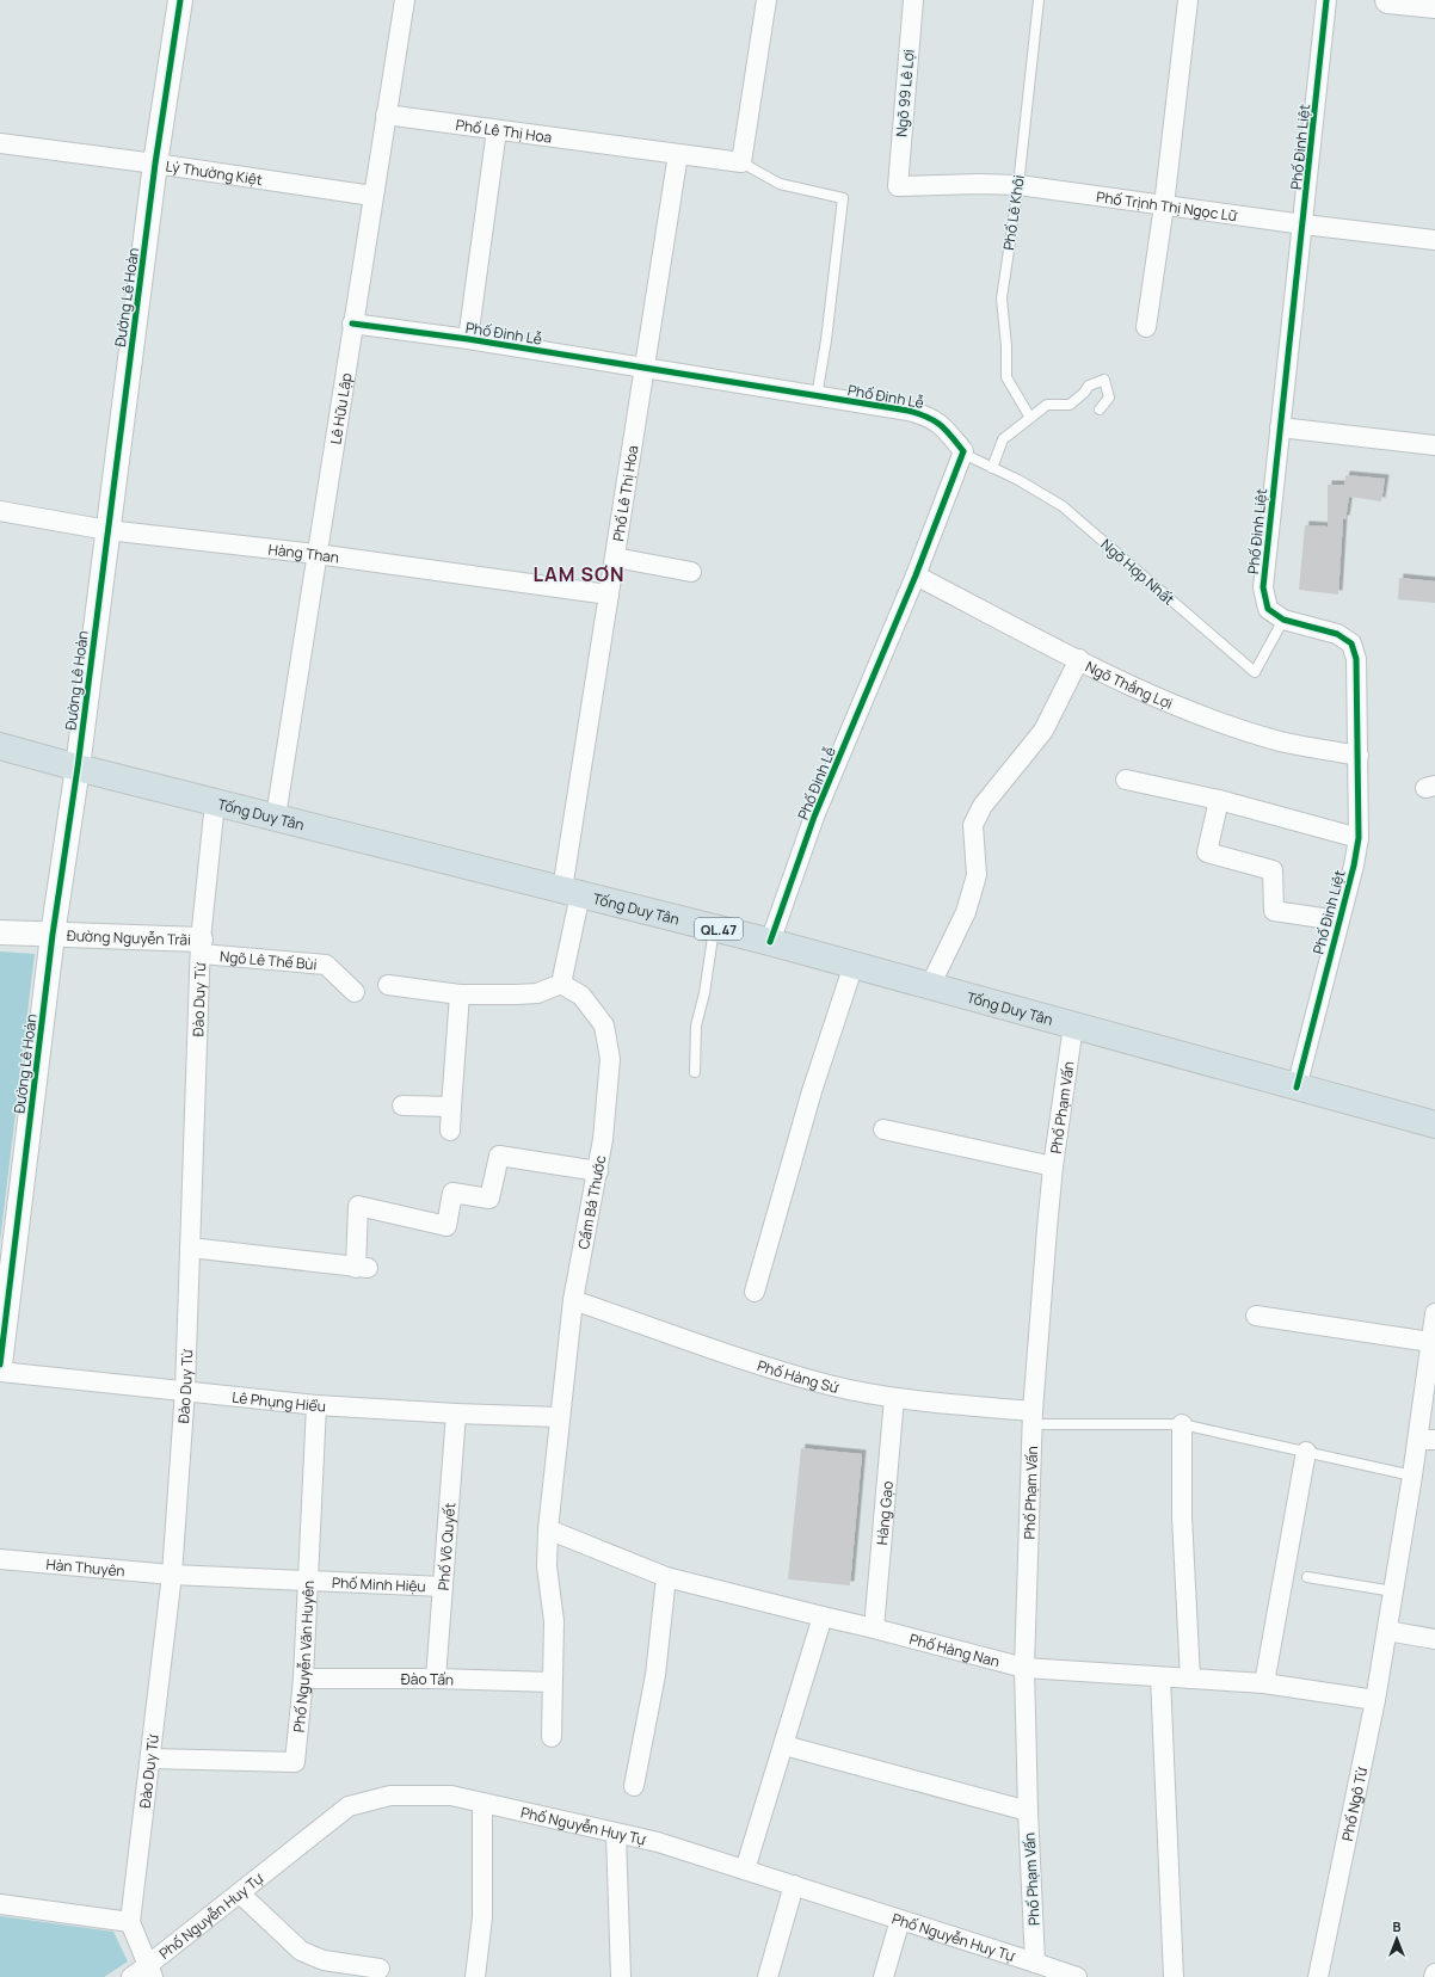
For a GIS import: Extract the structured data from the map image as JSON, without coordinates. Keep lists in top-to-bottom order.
{
  "streets": {
    "highway": ["Tống Duy Tân", "QL.47"],
    "street": [
      "Ngõ 99 Lê Lợi",
      "Phố Lê Thị Hoa",
      "Phố Đinh Liệt",
      "Lý Thường Kiệt",
      "Phố Trịnh Thị Ngọc Lữ",
      "Đường Lê Hoàn",
      "Phố Đinh Lễ",
      "Lê Hữu Lập",
      "Hàng Than",
      "Ngõ Thắng Lợi",
      "Đường Nguyễn Trãi",
      "Ngõ Lê Thế Bùi",
      "Đào Duy Từ",
      "Phố Phạm Vấn",
      "Cầm Bá Thước",
      "Phố Hàng Sứ",
      "Lê Phụng Hiểu",
      "Hàng Gạo",
      "Phố Võ Quyết",
      "Hàn Thuyên",
      "Phố Minh Hiệu",
      "Phố Hàng Nan",
      "Phố Nguyễn Văn Huyên",
      "Đào Tấn",
      "Phố Ngô Từ",
      "Phố Nguyễn Huy Tự"
    ],
    "lane": ["Phố Lê Khôi", "Ngõ Hợp Nhất"]
  },
  "crossings": [
    ["Ngõ 99 Lê Lợi", "Phố Trịnh Thị Ngọc Lữ"],
    ["Phố Lê Thị Hoa", "Phố Đinh Lễ"],
    ["Phố Lê Thị Hoa", "Lê Hữu Lập"],
    ["Phố Lê Thị Hoa", "Hàng Than"],
    ["Phố Lê Thị Hoa", "Tống Duy Tân"],
    ["Phố Đinh Liệt", "Phố Trịnh Thị Ngọc Lữ"],
    ["Phố Đinh Liệt", "Ngõ Hợp Nhất"],
    ["Phố Đinh Liệt", "Ngõ Thắng Lợi"],
    ["Phố Đinh Liệt", "Tống Duy Tân"],
    ["Lý Thường Kiệt", "Đường Lê Hoàn"],
    ["Lý Thường Kiệt", "Lê Hữu Lập"],
    ["Phố Trịnh Thị Ngọc Lữ", "Phố Lê Khôi"],
    ["Đường Lê Hoàn", "Hàng Than"],
    ["Đường Lê Hoàn", "Tống Duy Tân"],
    ["Đường Lê Hoàn", "Đường Nguyễn Trãi"],
    ["Phố Đinh Lễ", "Lê Hữu Lập"],
    ["Phố Đinh Lễ", "Ngõ Hợp Nhất"],
    ["Phố Đinh Lễ", "Ngõ Thắng Lợi"],
    ["Phố Đinh Lễ", "Tống Duy Tân"],
    ["Lê Hữu Lập", "Hàng Than"],
    ["Lê Hữu Lập", "Tống Duy Tân"],
    ["Tống Duy Tân", "Đào Duy Từ"],
    ["Tống Duy Tân", "Phố Phạm Vấn"],
    ["Đường Nguyễn Trãi", "Ngõ Lê Thế Bùi"],
    ["Đường Nguyễn Trãi", "Đào Duy Từ"],
    ["Ngõ Lê Thế Bùi", "Đào Duy Từ"],
    ["Đào Duy Từ", "Lê Phụng Hiểu"],
    ["Đào Duy Từ", "Hàn Thuyên"],
    ["Đào Duy Từ", "Phố Minh Hiệu"],
    ["Đào Duy Từ", "Phố Nguyễn Văn Huyên"],
    ["Đào Duy Từ", "Phố Nguyễn Huy Tự"],
    ["Phố Phạm Vấn", "Phố Hàng Sứ"],
    ["Phố Phạm Vấn", "Phố Hàng Nan"],
    ["Phố Phạm Vấn", "Phố Nguyễn Huy Tự"],
    ["Cầm Bá Thước", "Phố Hàng Sứ"],
    ["Cầm Bá Thước", "Lê Phụng Hiểu"],
    ["Cầm Bá Thước", "Phố Hàng Nan"],
    ["Cầm Bá Thước", "Đào Tấn"],
    ["Phố Hàng Sứ", "Hàng Gạo"],
    ["Lê Phụng Hiểu", "Phố Võ Quyết"],
    ["Lê Phụng Hiểu", "Phố Nguyễn Văn Huyên"],
    ["Hàng Gạo", "Phố Hàng Nan"],
    ["Phố Võ Quyết", "Phố Minh Hiệu"],
    ["Phố Võ Quyết", "Đào Tấn"],
    ["Hàn Thuyên", "Phố Minh Hiệu"],
    ["Phố Minh Hiệu", "Phố Nguyễn Văn Huyên"],
    ["Phố Hàng Nan", "Phố Ngô Từ"],
    ["Phố Nguyễn Văn Huyên", "Đào Tấn"]
  ],
  "districts": ["LAM SƠN"],
  "north": "top"
}
